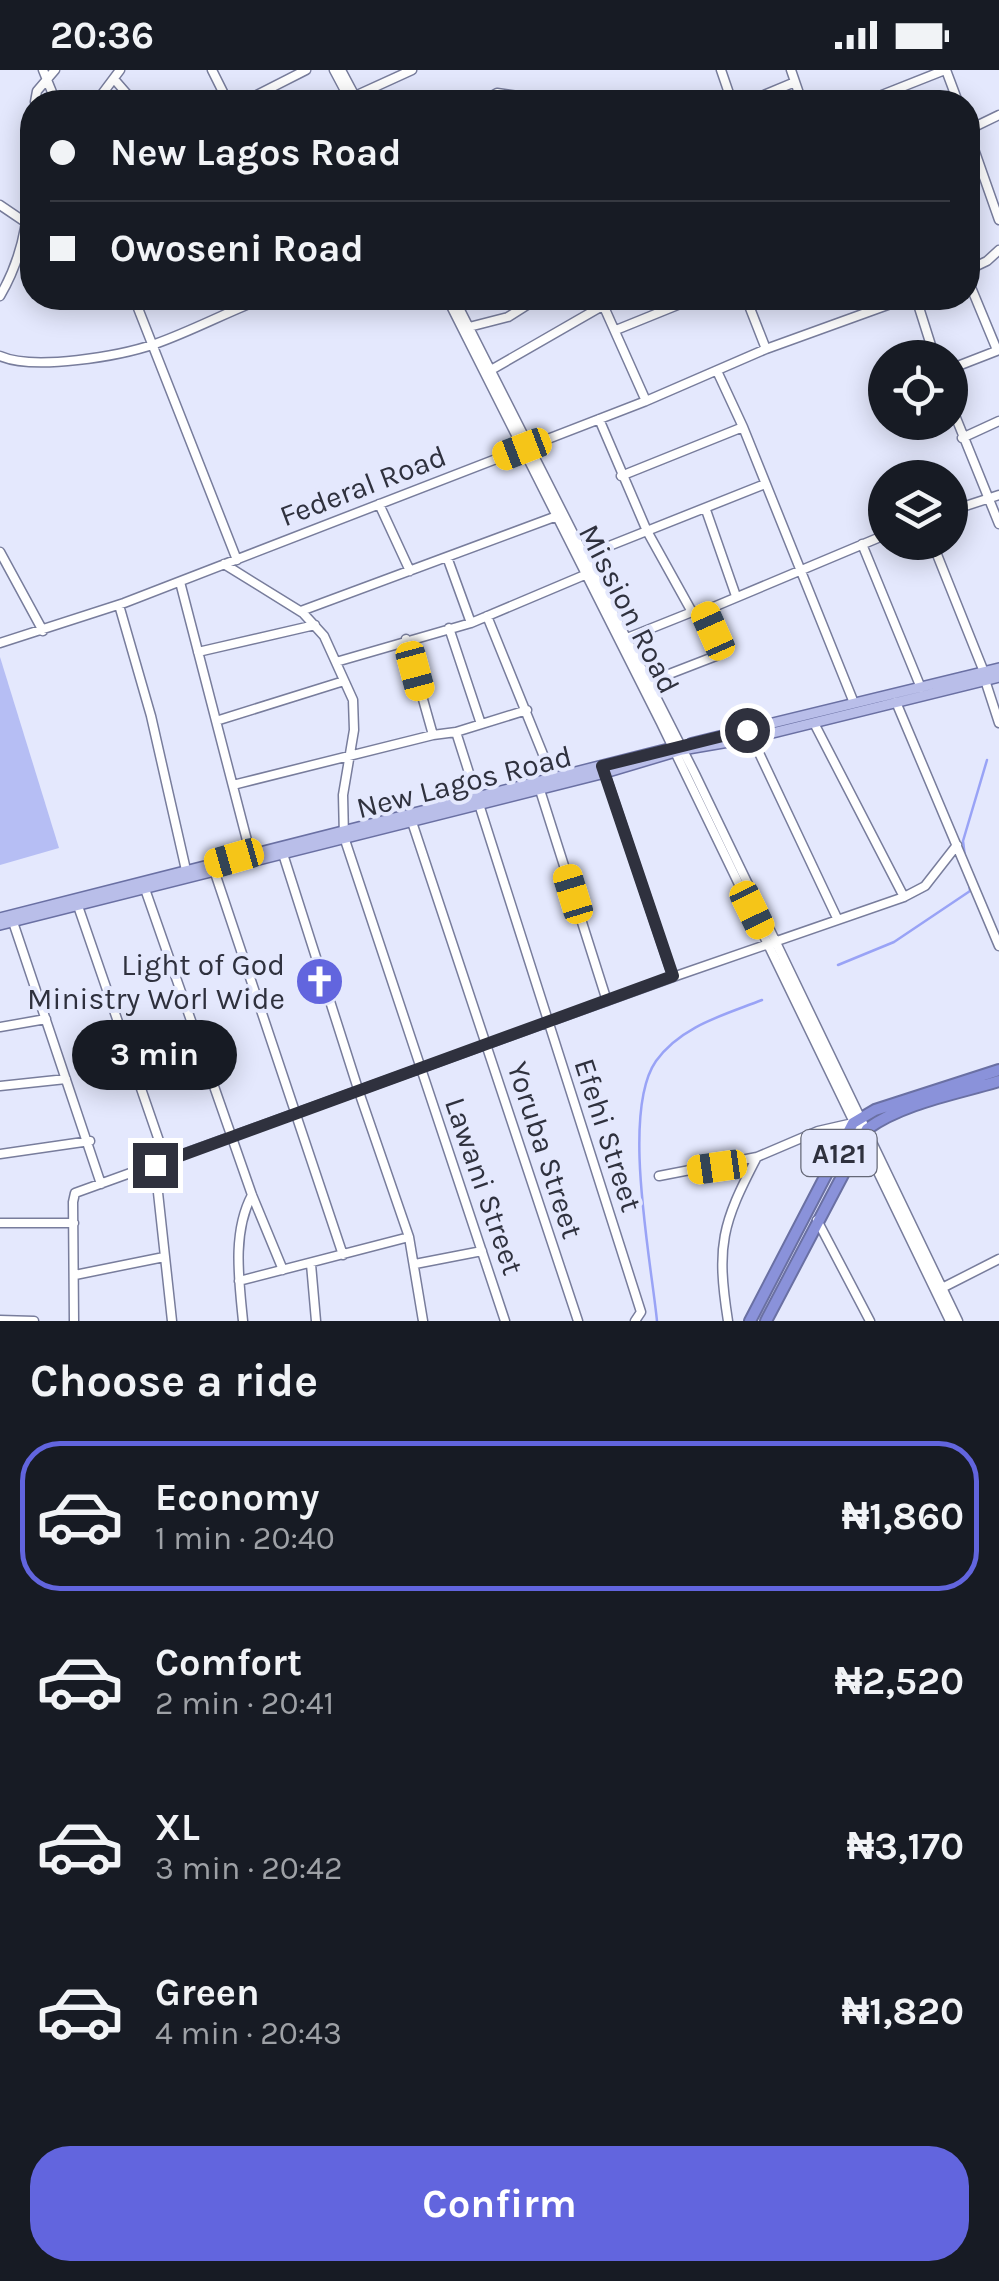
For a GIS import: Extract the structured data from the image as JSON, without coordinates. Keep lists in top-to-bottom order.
{
  "streets": {
    "highway": ["A121"],
    "main road": ["New Lagos Road"],
    "street": [
      "Federal Road",
      "Mission Road",
      "Efehi Street",
      "Yoruba Street",
      "Lawani Street"
    ]
  },
  "crossings": [
    ["Federal Road", "Mission Road"],
    ["Mission Road", "New Lagos Road"],
    ["Mission Road", "A121"],
    ["New Lagos Road", "Efehi Street"],
    ["New Lagos Road", "Yoruba Street"],
    ["New Lagos Road", "Lawani Street"]
  ],
  "places": {
    "church": ["Light of God Ministry Worl Wide"]
  },
  "page": {
    "status": "20:36",
    "banner": ["New Lagos Road", "Owoseni Road"],
    "bubble": "3 min",
    "heading": "Choose a ride",
    "list": [
      {
        "name": "Economy",
        "note": "1 min · 20:40",
        "value": "₦1,860"
      },
      {
        "name": "Comfort",
        "note": "2 min · 20:41",
        "value": "₦2,520"
      },
      {
        "name": "XL",
        "note": "3 min · 20:42",
        "value": "₦3,170"
      },
      {
        "name": "Green",
        "note": "4 min · 20:43",
        "value": "₦1,820"
      }
    ],
    "buttons": "Confirm"
  }
}
